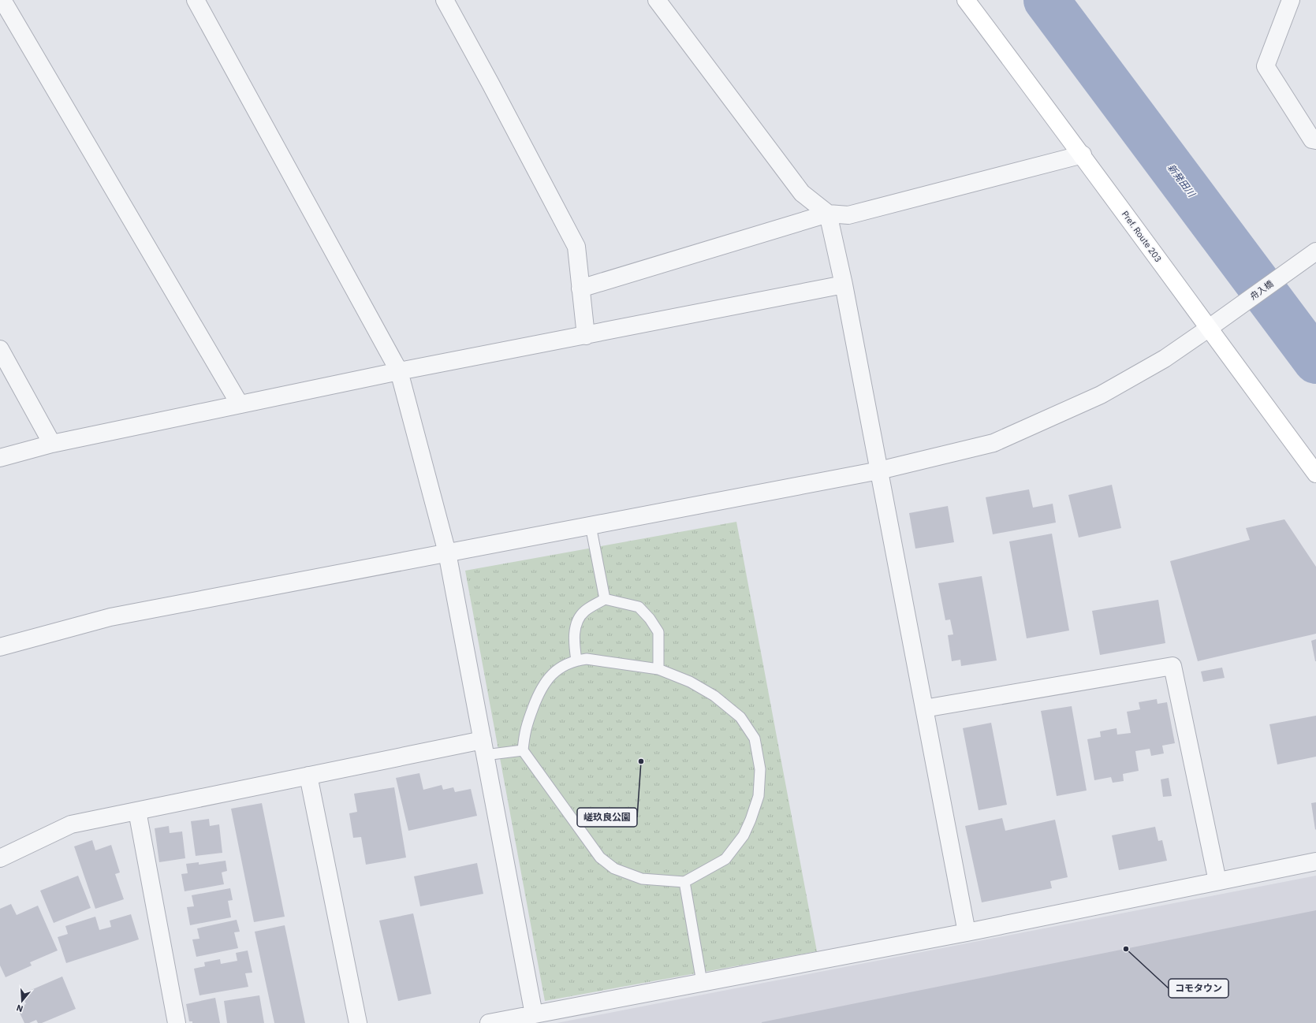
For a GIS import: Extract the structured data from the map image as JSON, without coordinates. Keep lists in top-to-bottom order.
{
  "streets": {
    "main road": ["Pref. Route 203"],
    "street": ["舟入橋"]
  },
  "crossings": [
    ["Pref. Route 203", "舟入橋"]
  ],
  "water": ["新発田川"],
  "places": ["嵯玖良公園", "コモタウン"],
  "north": "bottom"
}
